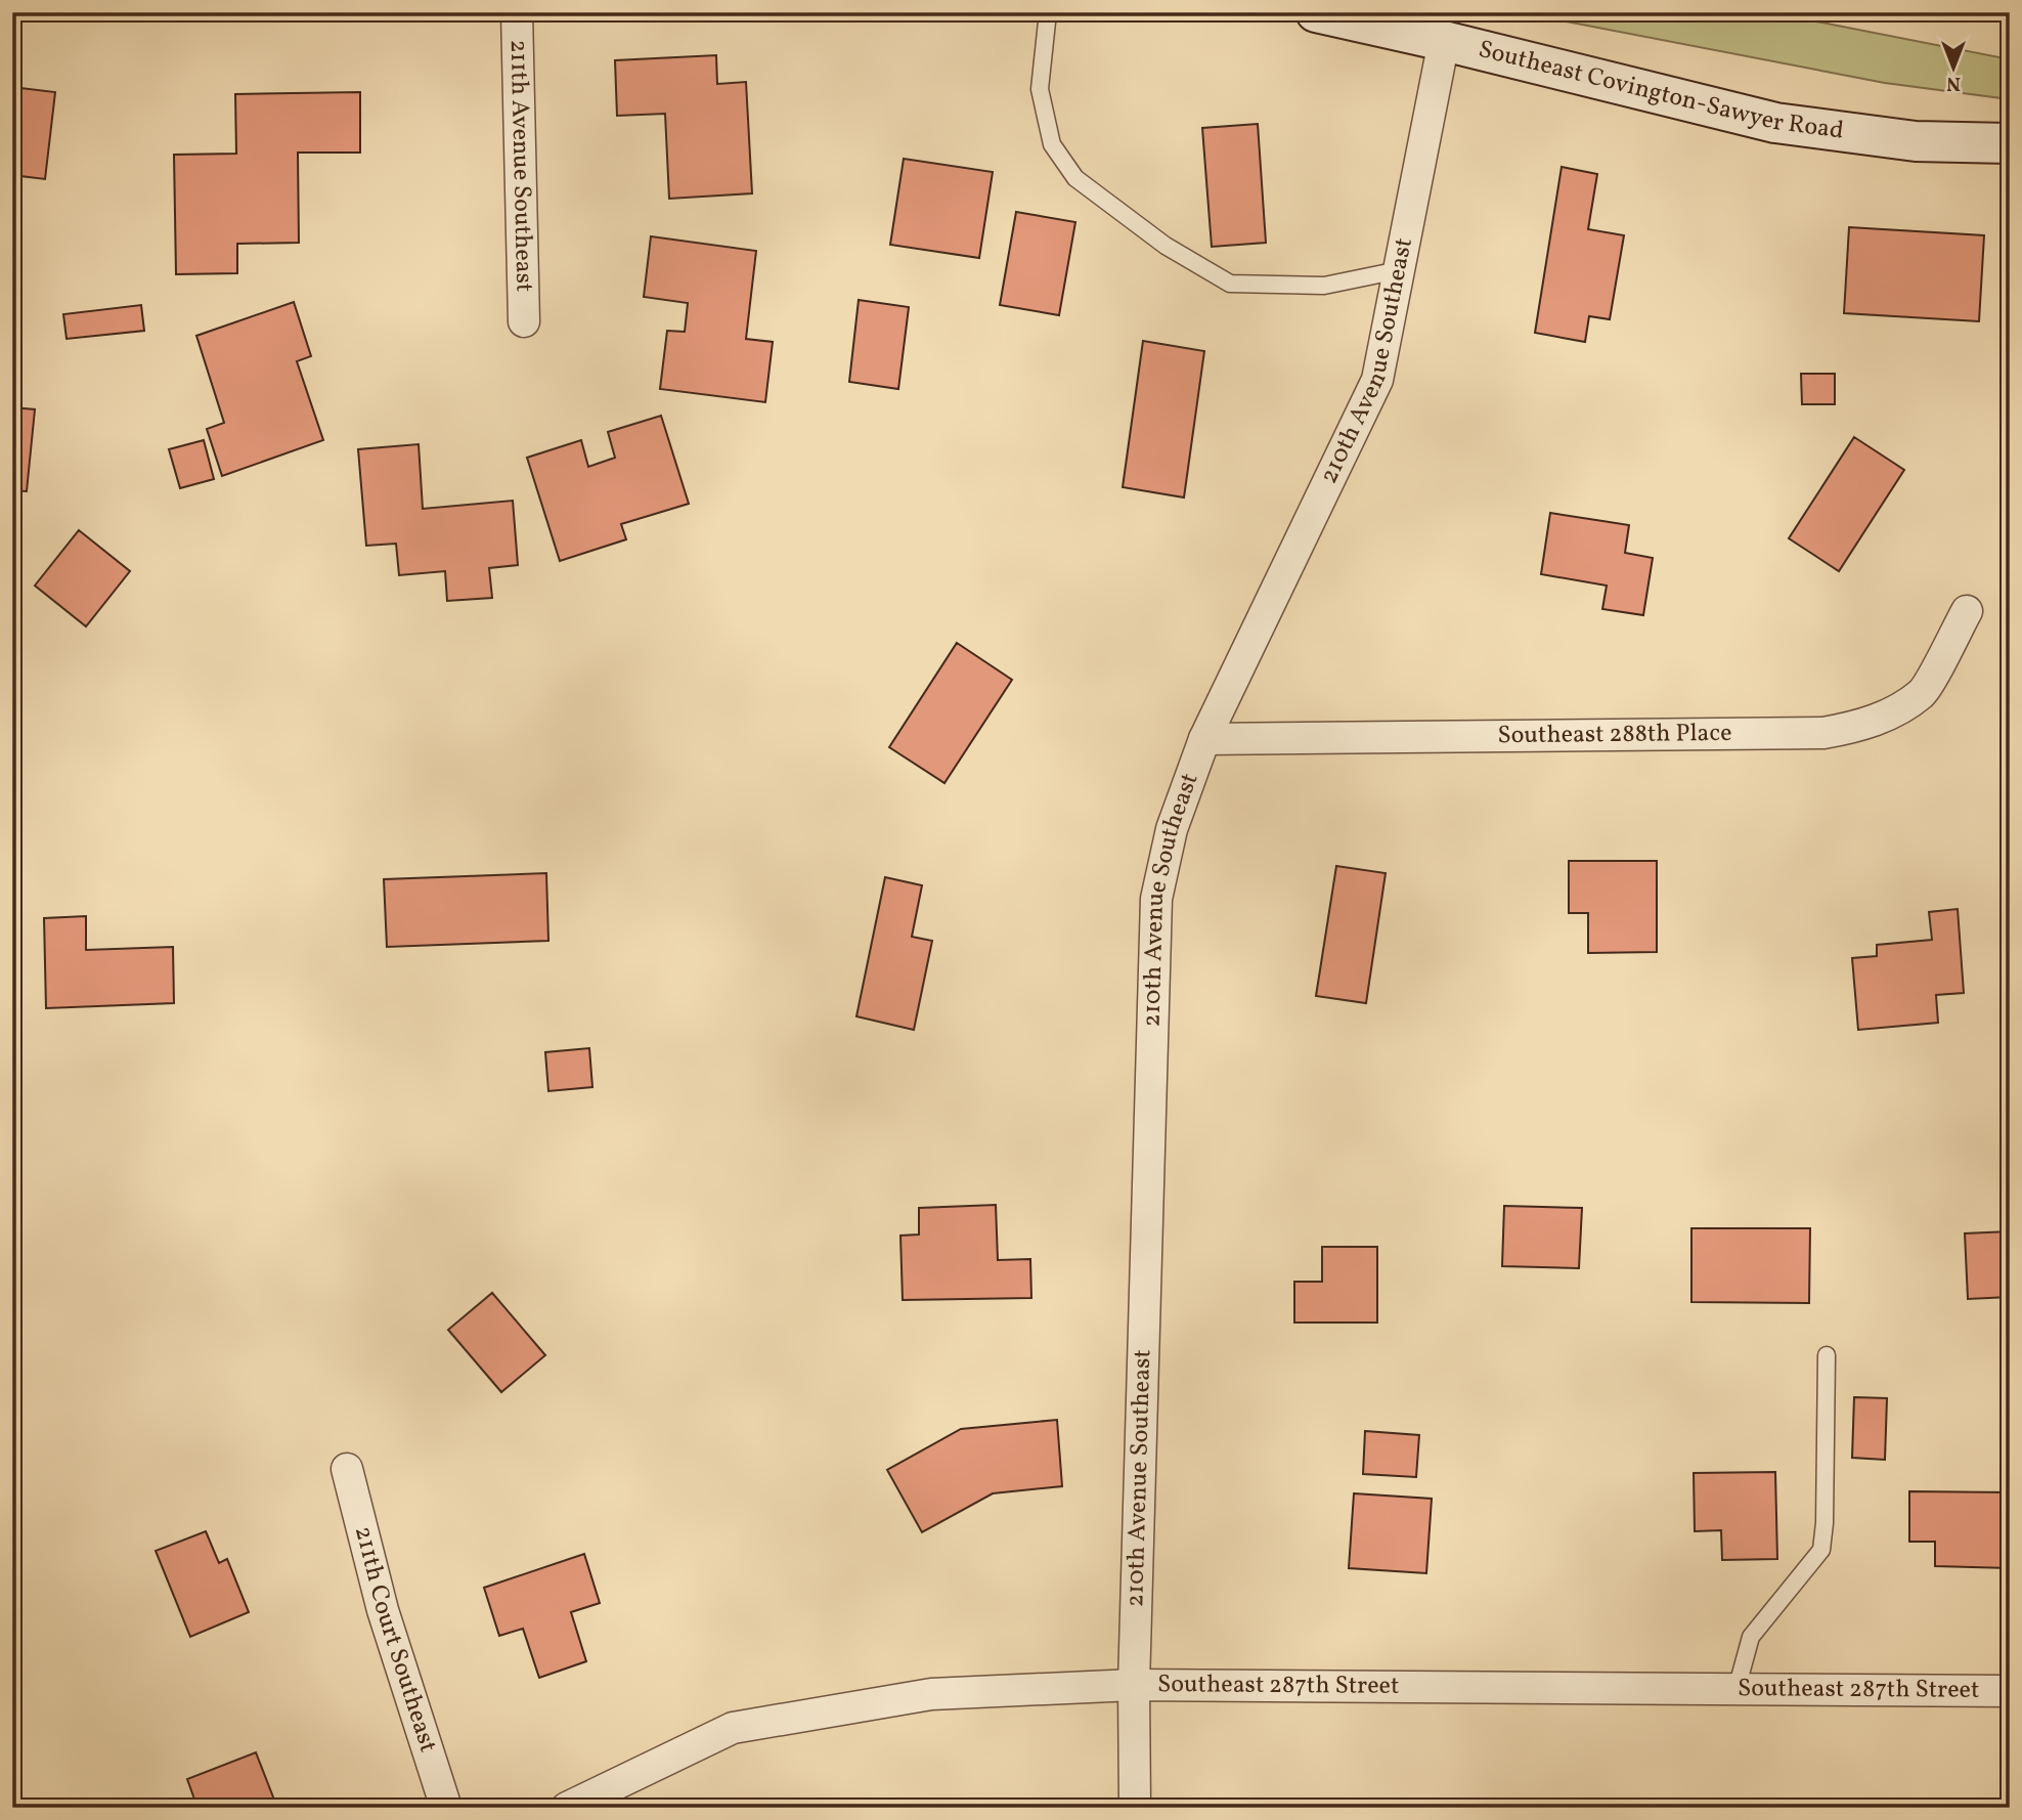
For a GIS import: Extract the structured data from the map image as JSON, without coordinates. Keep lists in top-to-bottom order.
{
  "streets": {
    "street": [
      "Southeast Covington-Sawyer Road",
      "211th Avenue Southeast",
      "210th Avenue Southeast",
      "Southeast 288th Place",
      "211th Court Southeast",
      "Southeast 287th Street"
    ]
  },
  "crossings": [
    ["Southeast Covington-Sawyer Road", "210th Avenue Southeast"],
    ["210th Avenue Southeast", "Southeast 288th Place"],
    ["210th Avenue Southeast", "Southeast 287th Street"]
  ],
  "north": "bottom"
}
